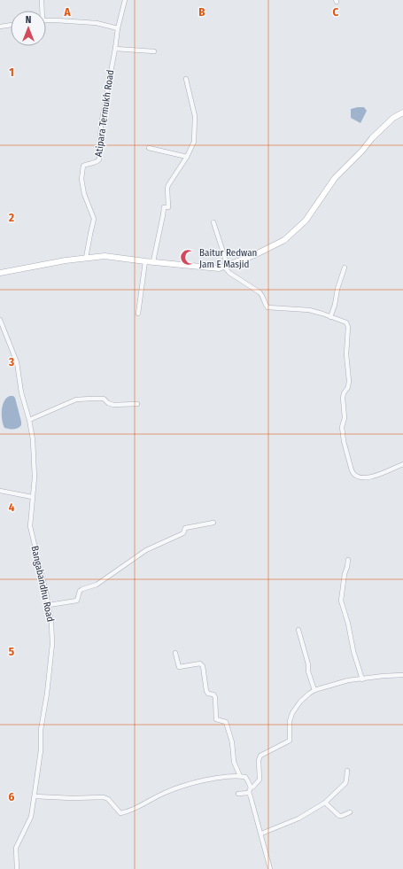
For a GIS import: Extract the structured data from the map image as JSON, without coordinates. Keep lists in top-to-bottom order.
{
  "streets": {
    "street": ["Atipara Termukh Road", "Bangabandhu Road"]
  },
  "places": {
    "mosque": ["Baitur Redwan Jam E Masjid"]
  },
  "north": "top",
  "grid": {
    "columns": ["A", "B", "C"],
    "rows": [
      "1",
      "2",
      "3",
      "4",
      "5",
      "6"
    ]
  }
}
